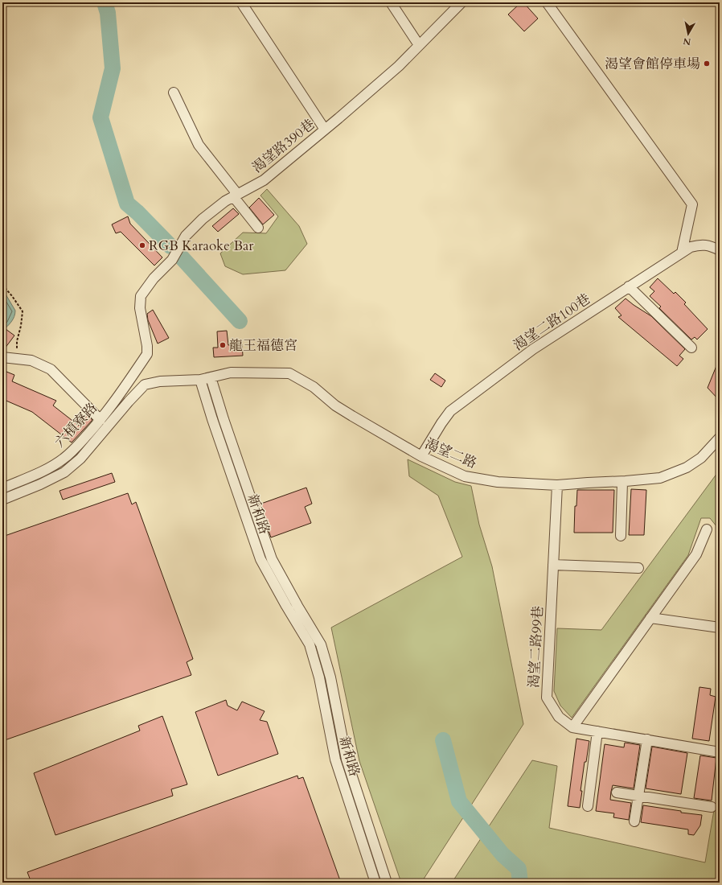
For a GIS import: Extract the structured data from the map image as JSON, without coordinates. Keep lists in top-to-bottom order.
{
  "streets": {
    "street": [
      "渴望路390巷",
      "渴望二路100巷",
      "六槓寮路",
      "渴望二路",
      "新和路",
      "渴望二路99巷"
    ]
  },
  "crossings": [
    ["渴望路390巷", "六槓寮路"],
    ["渴望二路100巷", "渴望二路"],
    ["渴望二路", "新和路"],
    ["渴望二路", "渴望二路99巷"]
  ],
  "places": ["渴望會館停車場", "RGB Karaoke Bar", "龍王福德宮"],
  "north": "bottom"
}
